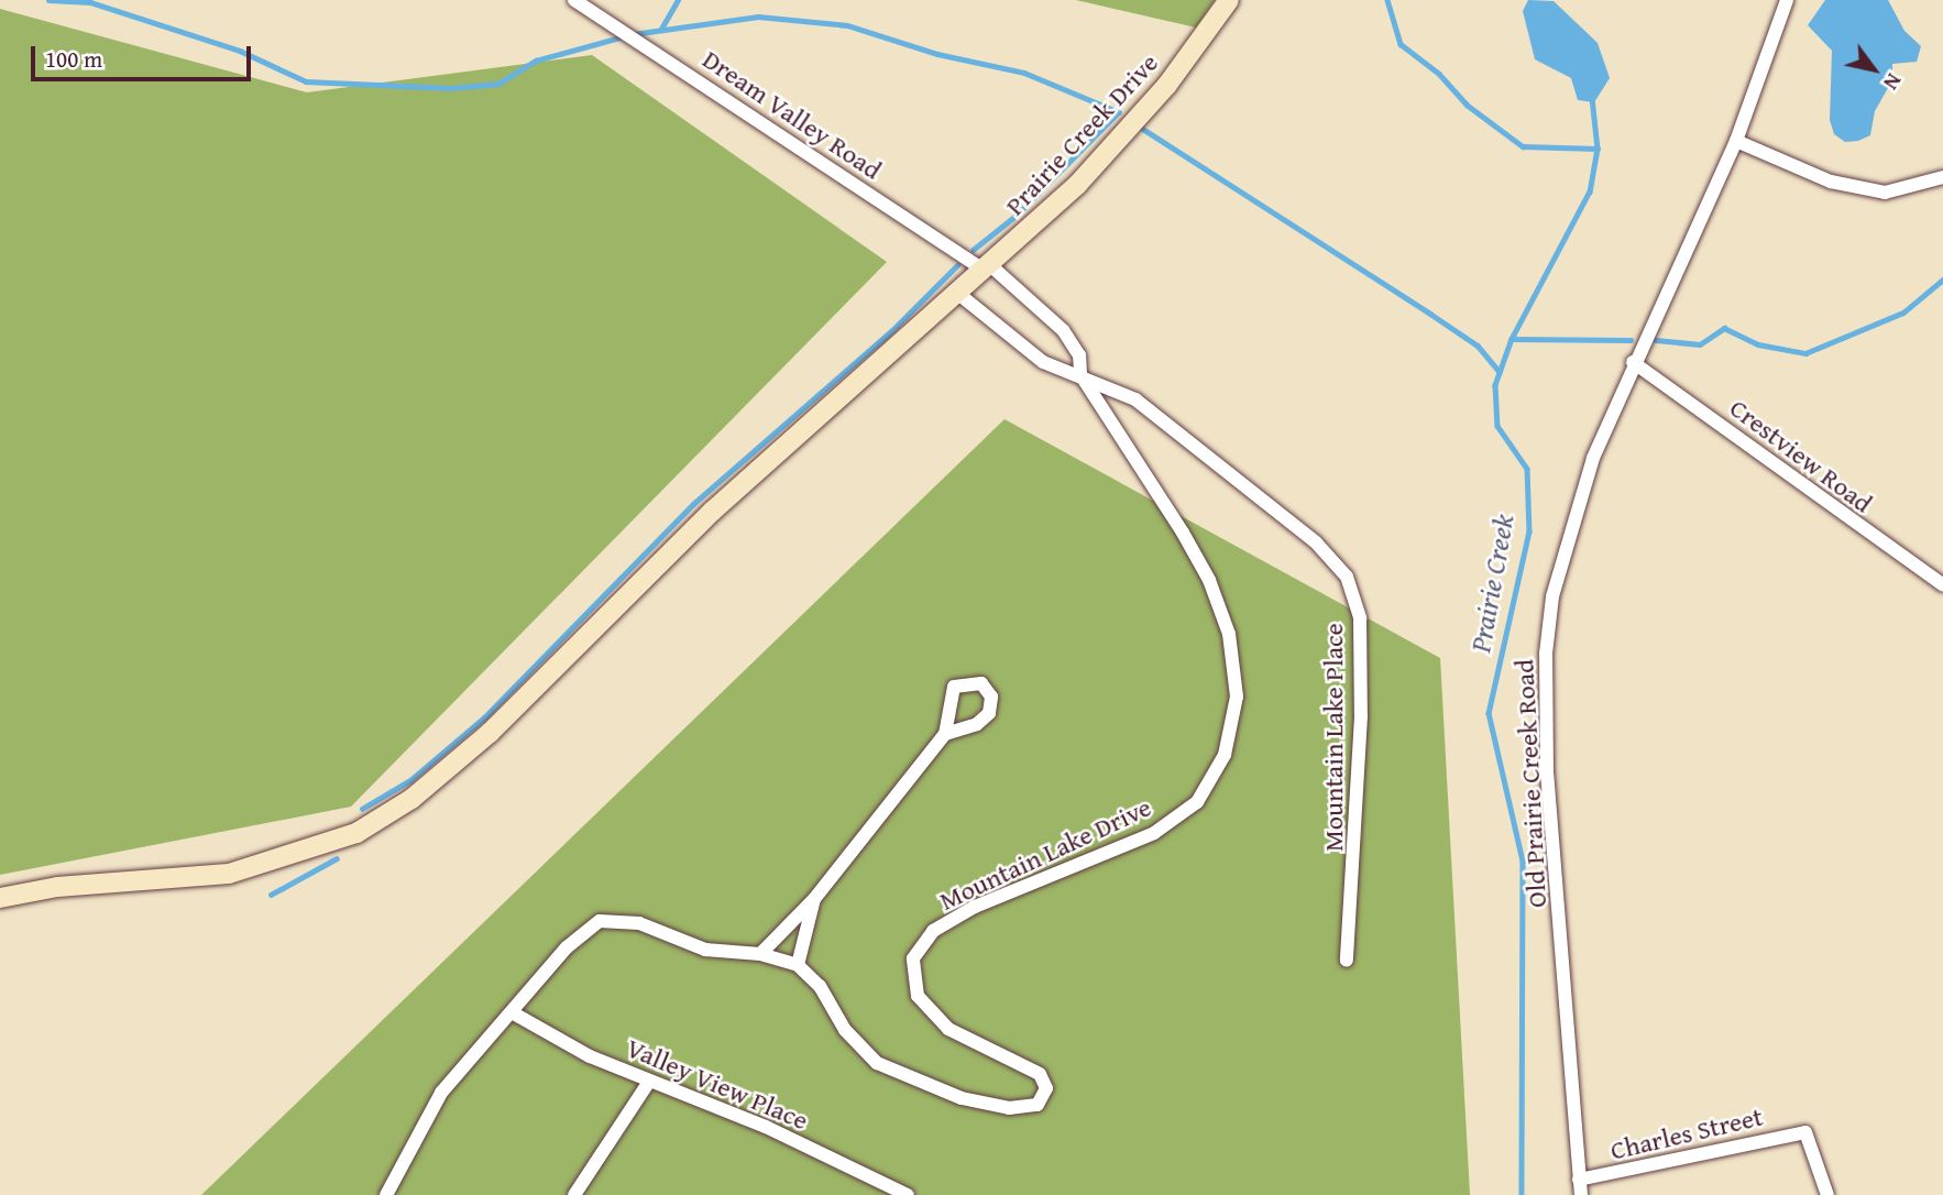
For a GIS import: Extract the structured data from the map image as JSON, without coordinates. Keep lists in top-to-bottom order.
{
  "streets": {
    "main road": ["Prairie Creek Drive"],
    "street": [
      "Dream Valley Road",
      "Crestview Road",
      "Mountain Lake Place",
      "Old Prairie Creek Road",
      "Mountain Lake Drive",
      "Valley View Place",
      "Charles Street"
    ]
  },
  "crossings": [
    ["Dream Valley Road", "Prairie Creek Drive"],
    ["Dream Valley Road", "Mountain Lake Drive"],
    ["Prairie Creek Drive", "Mountain Lake Drive"],
    ["Crestview Road", "Old Prairie Creek Road"],
    ["Mountain Lake Place", "Mountain Lake Drive"],
    ["Old Prairie Creek Road", "Charles Street"]
  ],
  "water": ["Prairie Creek"],
  "scale_bar": "100 m",
  "north": "bottom right"
}
